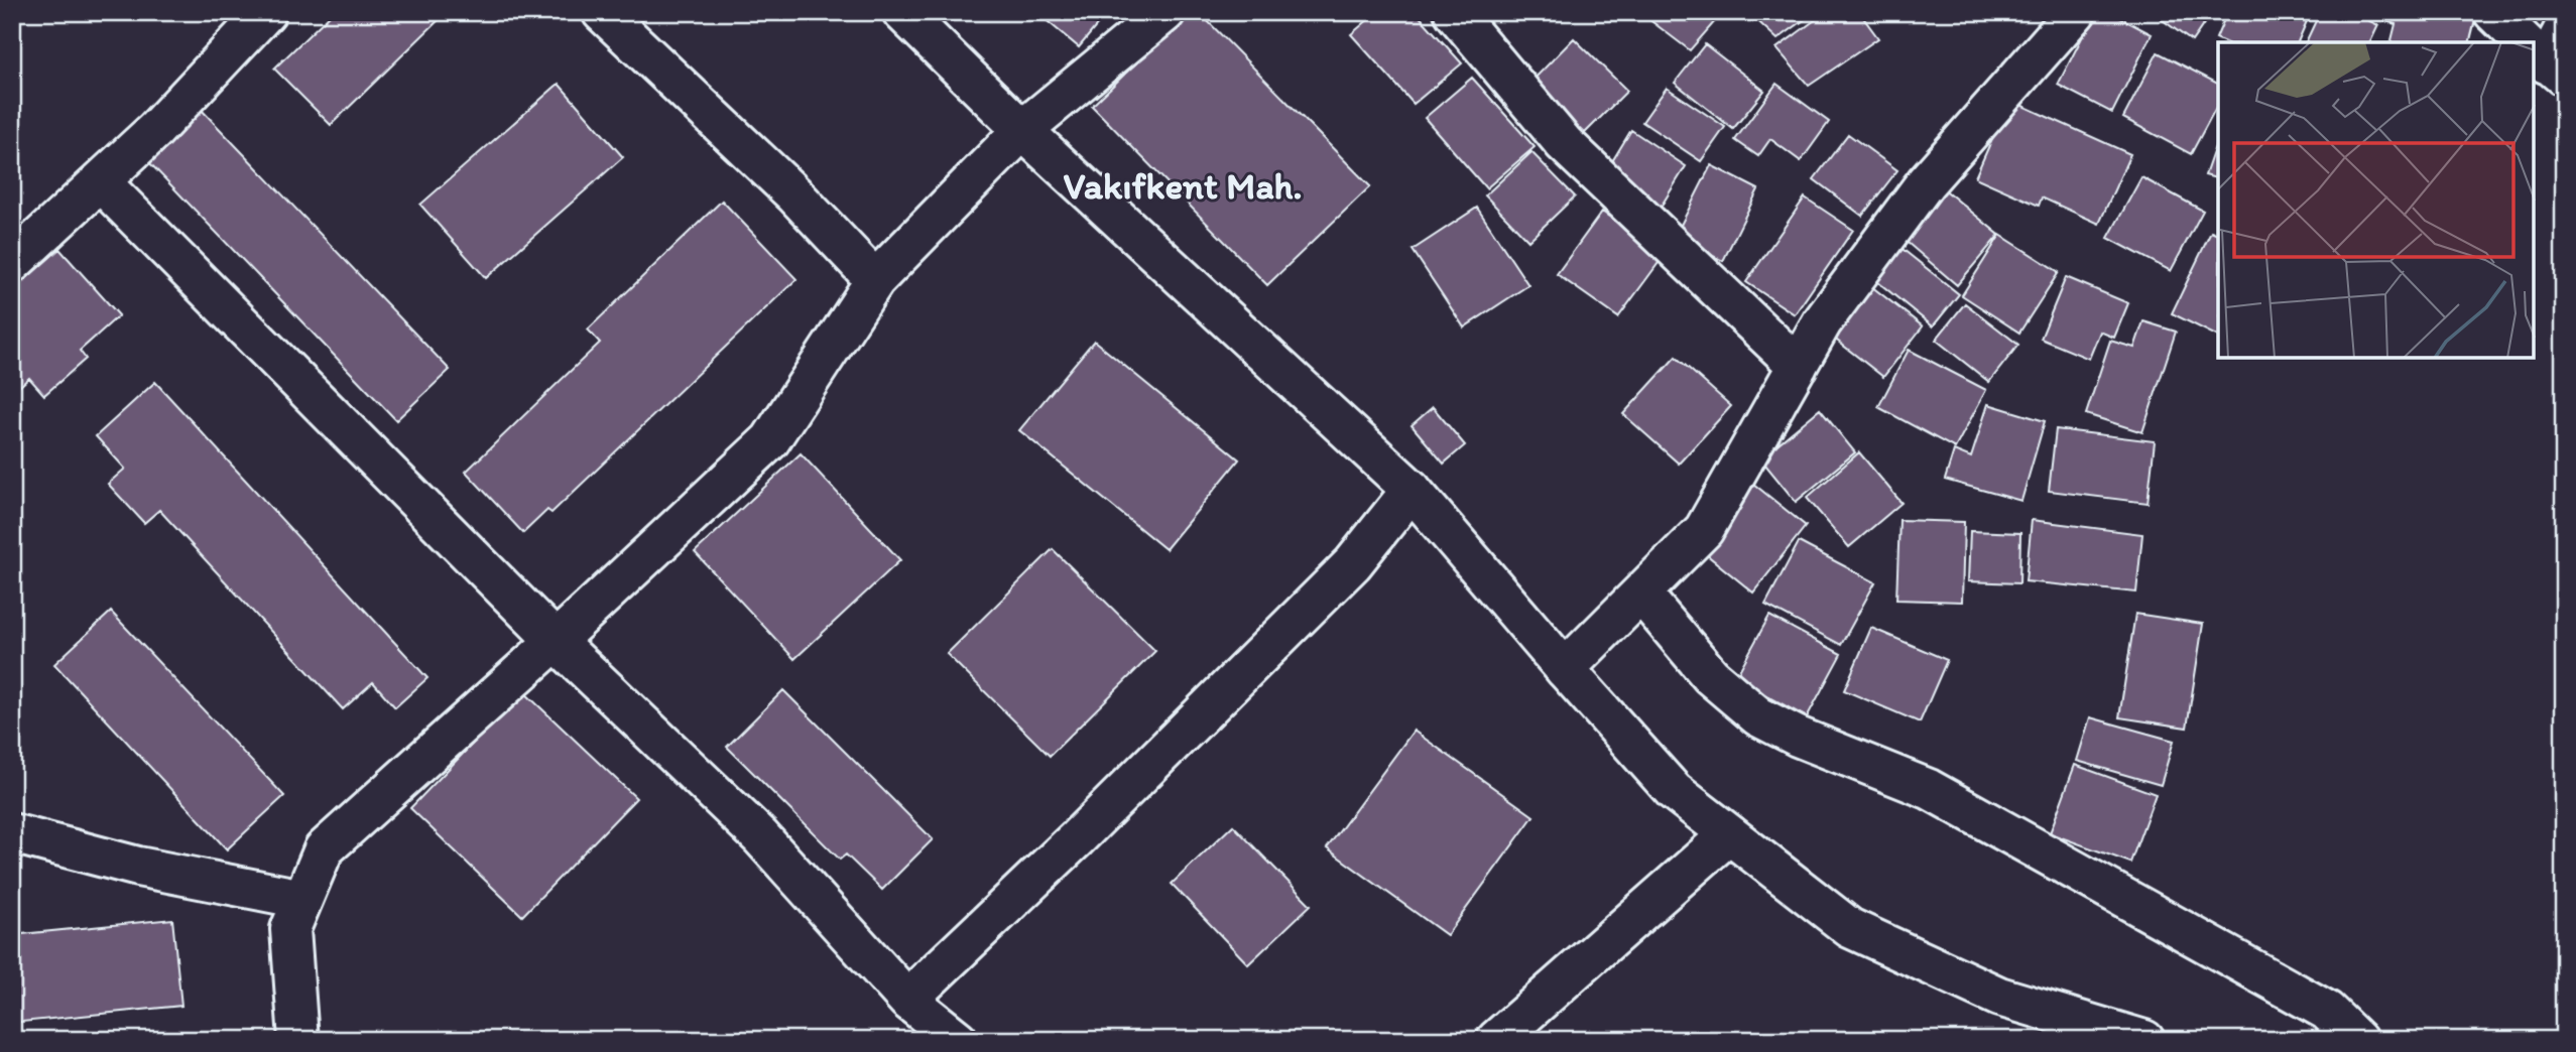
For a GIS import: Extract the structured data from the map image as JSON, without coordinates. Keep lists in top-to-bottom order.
{
  "districts": ["Vakıfkent Mah."]
}
